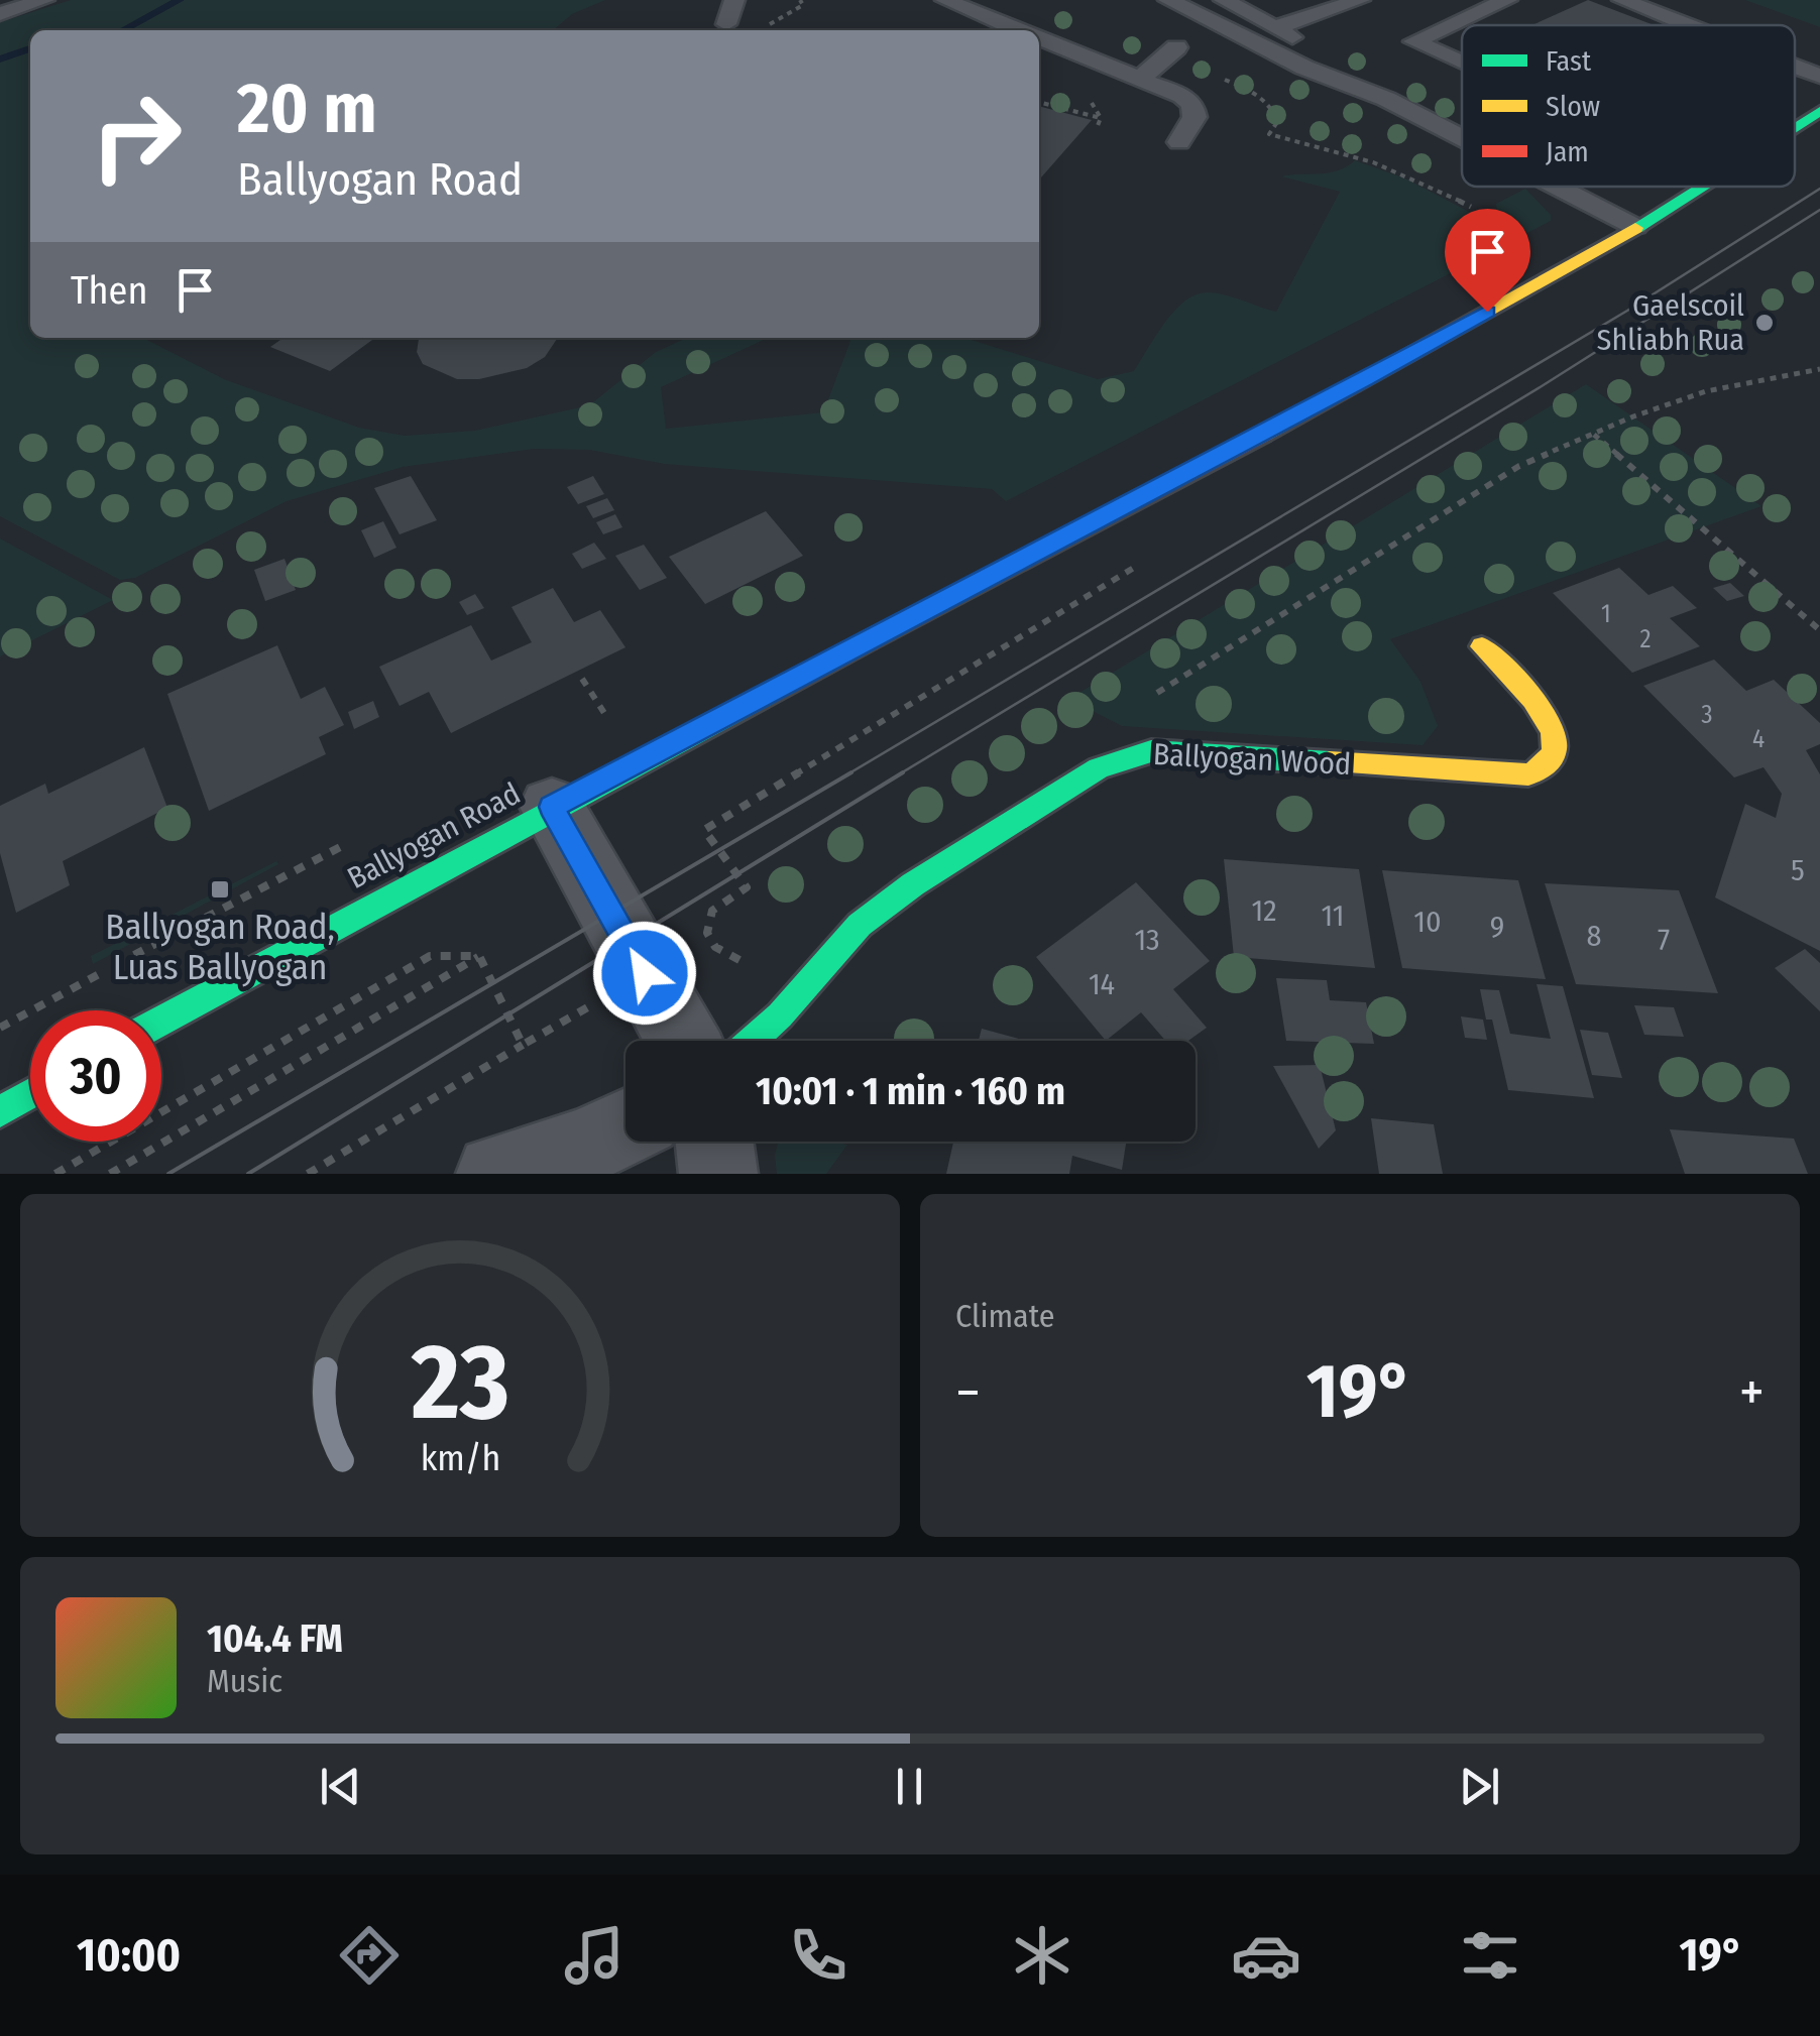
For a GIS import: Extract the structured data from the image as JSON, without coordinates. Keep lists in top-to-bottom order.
{
  "streets": {
    "street": ["Ballyogan Wood", "Ballyogan Road"]
  },
  "places": {
    "other": ["Gaelscoil Shliabh Rua"],
    "transit": ["Ballyogan Road, Luas Ballyogan"]
  },
  "house_numbers": [
    "1",
    "2",
    "3",
    "4",
    "5",
    "12",
    "11",
    "10",
    "9",
    "8",
    "13",
    "7",
    "14"
  ],
  "legend": ["Fast", "Slow", "Jam"],
  "page": {
    "turn": ["20 m", "Ballyogan Road"],
    "then": "Then",
    "limit": "30",
    "trip": "10:01 · 1 min · 160 m",
    "tile": "Climate",
    "heat": ["−", "19°", "+"],
    "song": ["104.4 FM", "Music"],
    "tabs": ["10:00", "19°"],
    "gauge": ["23", "km/h"]
  }
}
